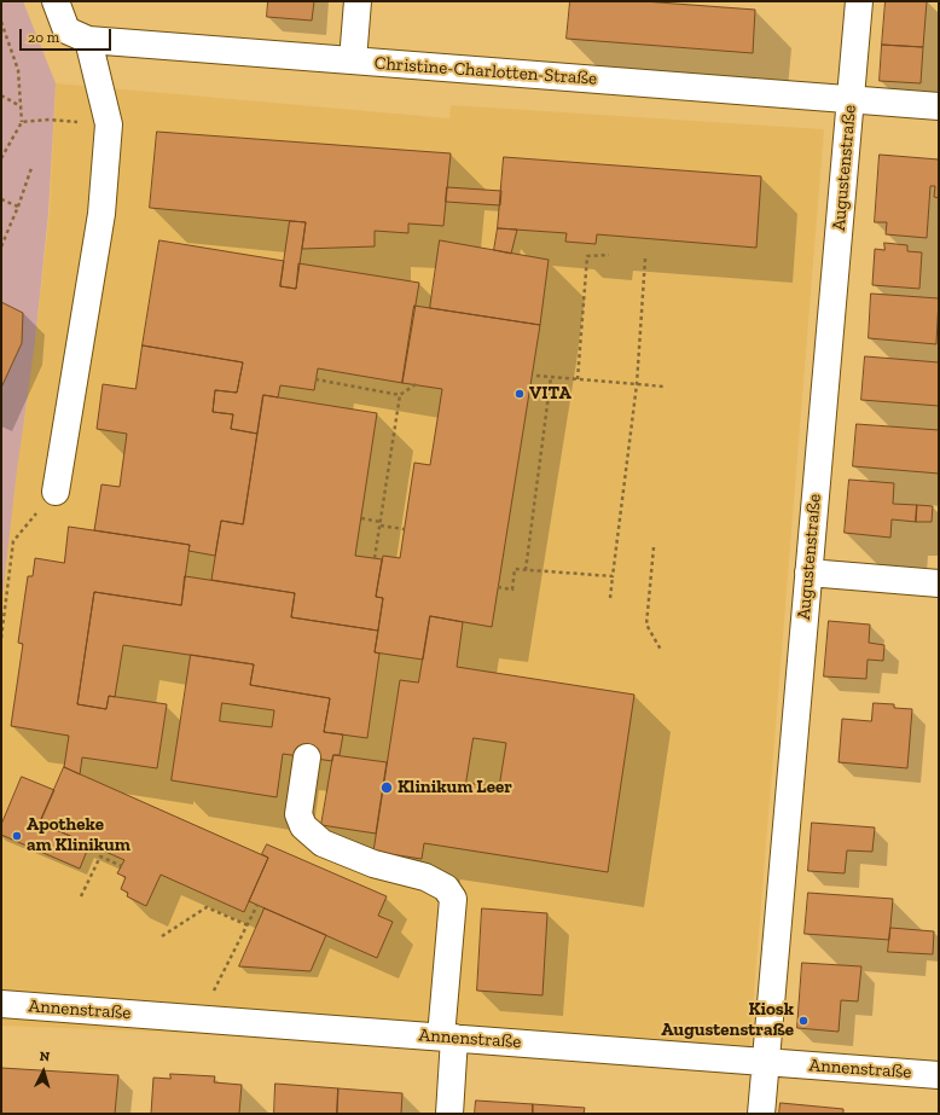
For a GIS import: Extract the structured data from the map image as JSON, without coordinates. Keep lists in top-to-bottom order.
{
  "streets": {
    "street": ["Christine-Charlotten-Straße", "Augustenstraße", "Annenstraße"]
  },
  "crossings": [
    ["Christine-Charlotten-Straße", "Augustenstraße"],
    ["Augustenstraße", "Annenstraße"]
  ],
  "places": [
    "VITA",
    "Klinikum Leer",
    "Apotheke am Klinikum",
    "Kiosk Augustenstraße"
  ],
  "scale_bar": "20 m",
  "north": "top"
}
